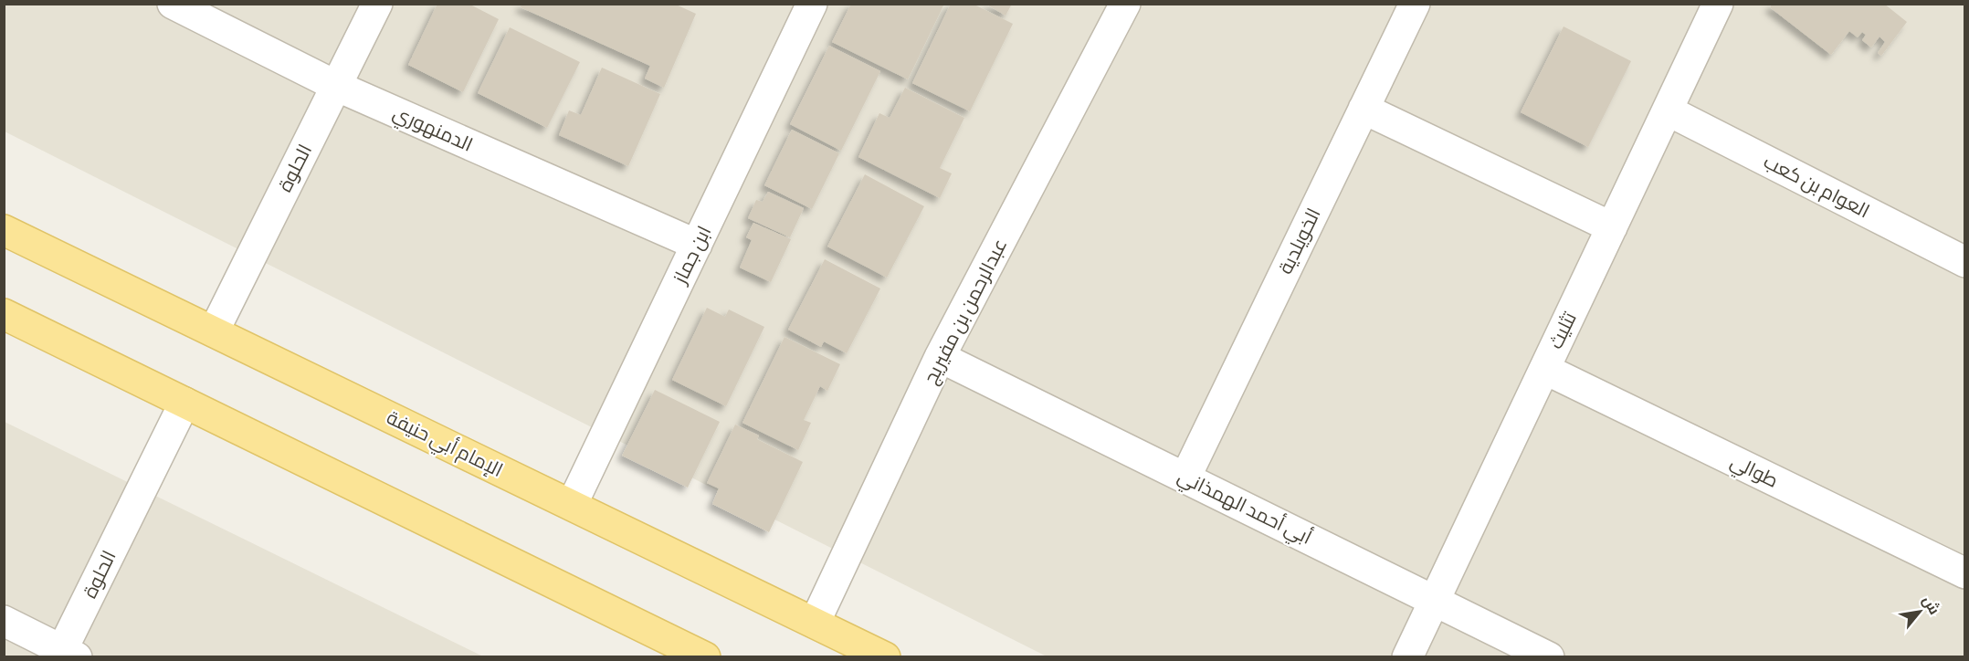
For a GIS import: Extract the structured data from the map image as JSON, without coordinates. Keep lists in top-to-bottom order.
{
  "streets": {
    "main road": ["الإمام أبي حنيفة"],
    "street": [
      "الدمنهوري",
      "الحلوة",
      "العوام بن كعب",
      "الخويلدية",
      "ابن جماز",
      "عبدالرحمن بن مفيريج",
      "تثليث",
      "طوالي",
      "أبي أحمد الهمذاني"
    ]
  },
  "crossings": [
    ["الدمنهوري", "الحلوة"],
    ["الدمنهوري", "ابن جماز"],
    ["الحلوة", "الإمام أبي حنيفة"],
    ["العوام بن كعب", "تثليث"],
    ["الخويلدية", "أبي أحمد الهمذاني"],
    ["ابن جماز", "الإمام أبي حنيفة"],
    ["عبدالرحمن بن مفيريج", "الإمام أبي حنيفة"],
    ["عبدالرحمن بن مفيريج", "أبي أحمد الهمذاني"],
    ["تثليث", "طوالي"],
    ["تثليث", "أبي أحمد الهمذاني"]
  ],
  "north": "top right"
}
